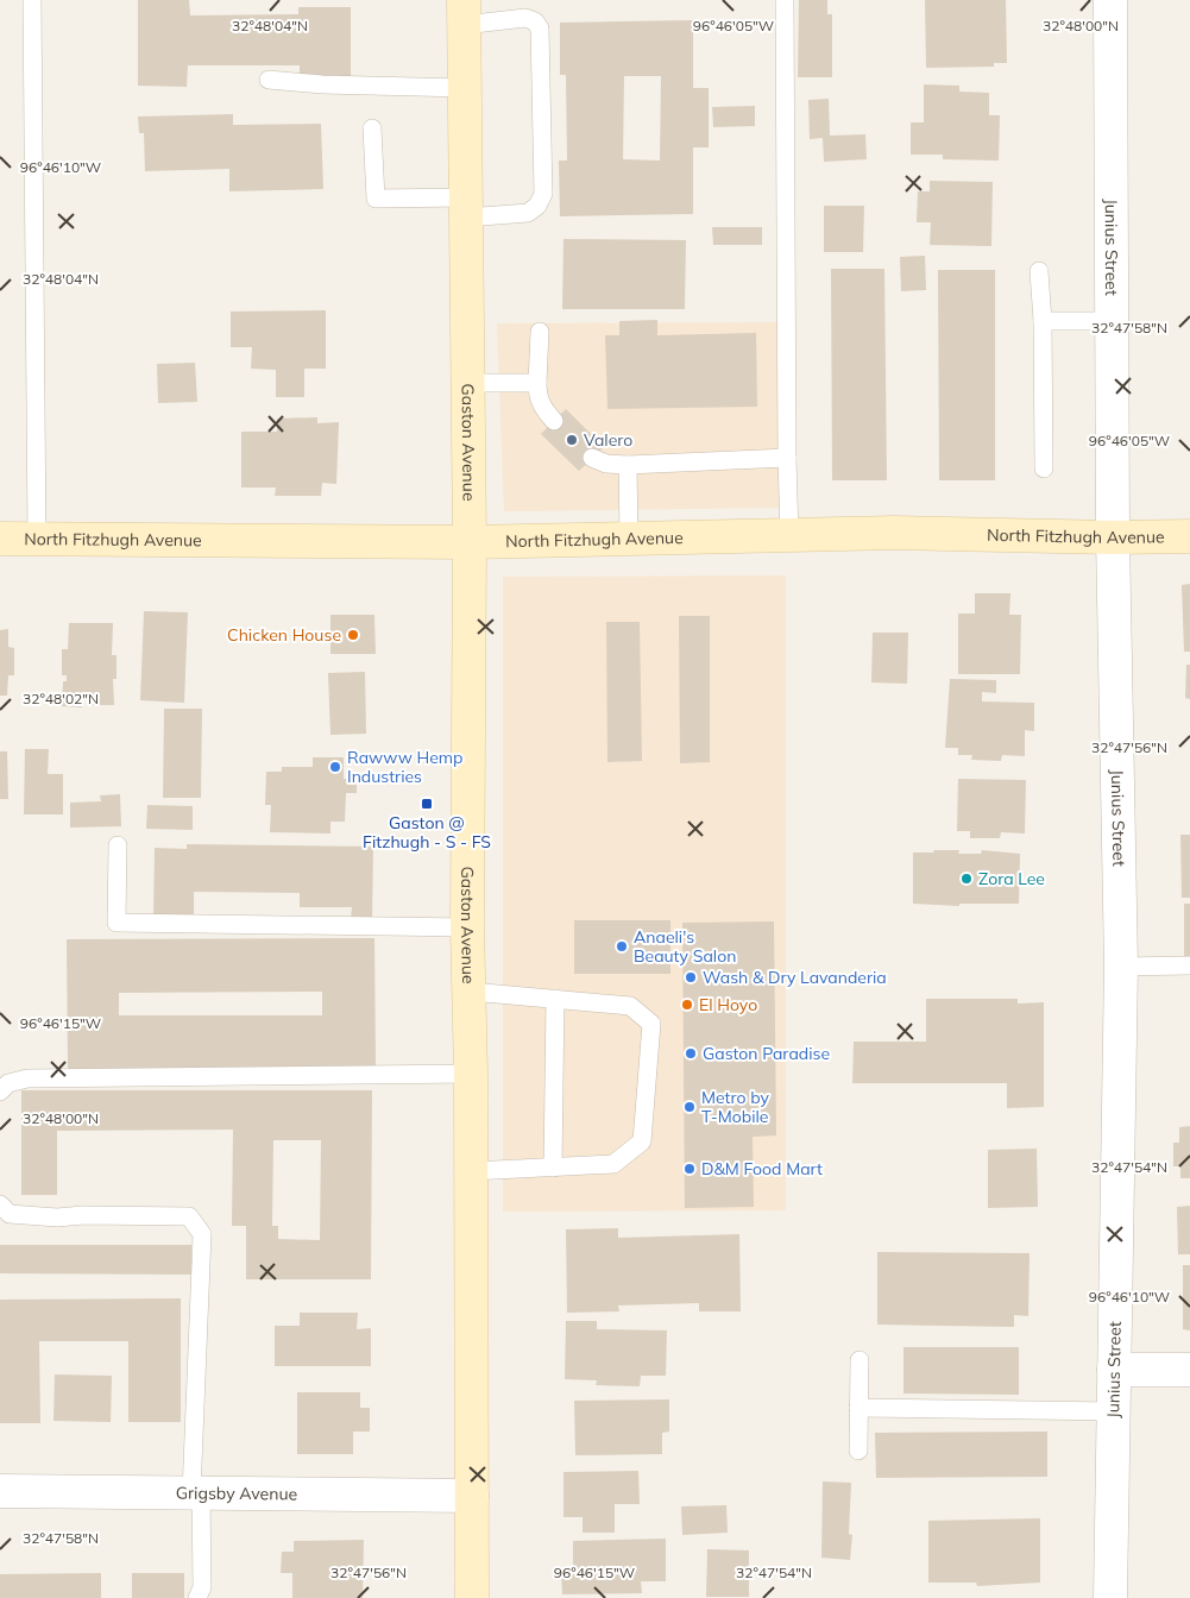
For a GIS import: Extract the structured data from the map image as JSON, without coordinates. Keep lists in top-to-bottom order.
{
  "streets": {
    "main road": ["Gaston Avenue", "North Fitzhugh Avenue"],
    "street": ["Junius Street", "Grigsby Avenue"]
  },
  "crossings": [
    ["Junius Street", "North Fitzhugh Avenue"],
    ["Gaston Avenue", "North Fitzhugh Avenue"],
    ["Gaston Avenue", "Grigsby Avenue"]
  ],
  "places": {
    "other": [
      "Valero",
      "Chicken House",
      "Rawww Hemp Industries",
      "Zora Lee",
      "Anaeli's Beauty Salon",
      "Wash & Dry Lavanderia",
      "El Hoyo",
      "Gaston Paradise",
      "Metro by T-Mobile",
      "D&M Food Mart"
    ],
    "transit": ["Gaston @ Fitzhugh - S - FS"]
  },
  "coordinates": [
    "96°46'05\"W",
    "32°48'04\"N",
    "32°48'00\"N",
    "96°46'10\"W",
    "32°47'58\"N",
    "32°48'02\"N",
    "32°47'56\"N",
    "96°46'15\"W",
    "32°47'54\"N"
  ]
}
